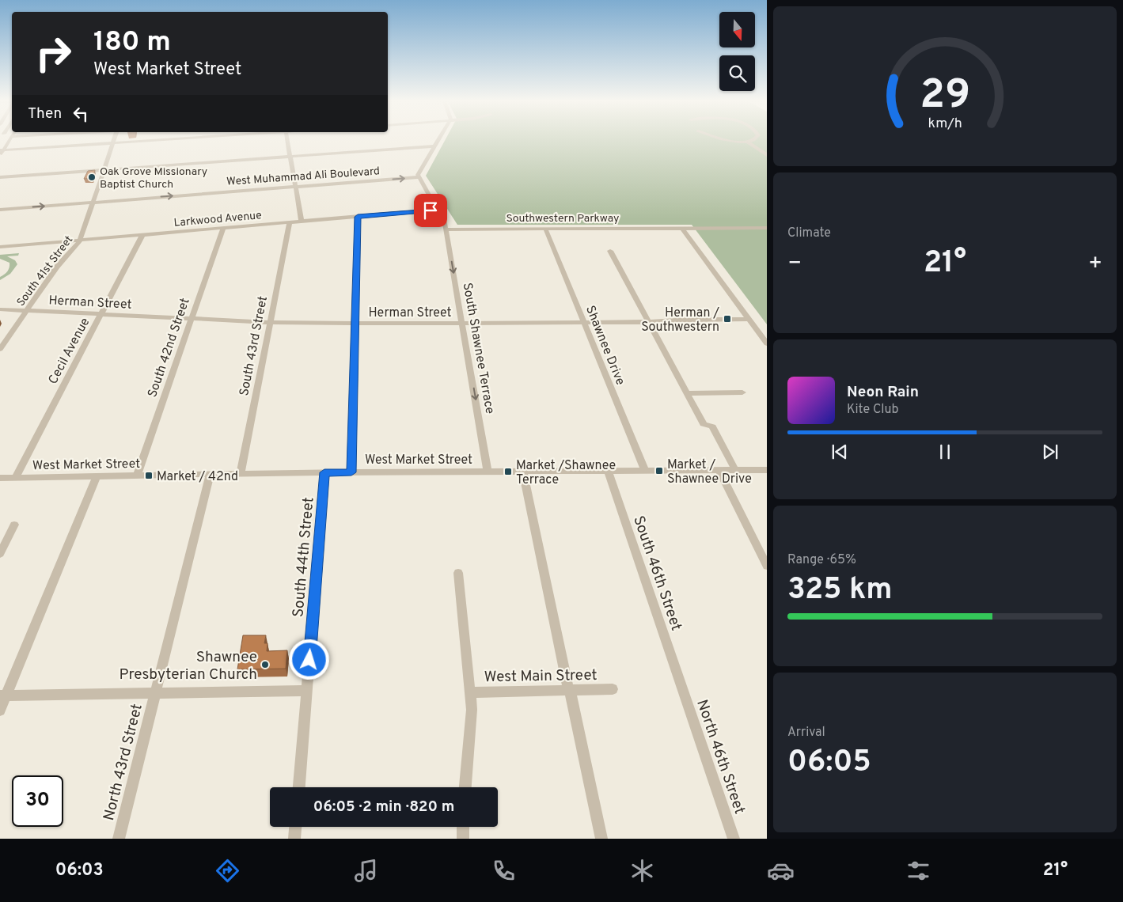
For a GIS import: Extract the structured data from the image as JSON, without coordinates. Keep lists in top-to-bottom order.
{
  "streets": {
    "street": [
      "West Muhammad Ali Boulevard",
      "Southwestern Parkway",
      "Larkwood Avenue",
      "South 41st Street",
      "Herman Street",
      "Shawnee Drive",
      "South 43rd Street",
      "South 42nd Street",
      "South Shawnee Terrace",
      "Cecil Avenue",
      "West Market Street",
      "South 44th Street",
      "South 46th Street",
      "West Main Street",
      "North 46th Street",
      "North 43rd Street"
    ]
  },
  "crossings": [
    ["West Muhammad Ali Boulevard", "South 41st Street"],
    ["Southwestern Parkway", "Shawnee Drive"],
    ["Southwestern Parkway", "South Shawnee Terrace"],
    ["Larkwood Avenue", "South 41st Street"],
    ["Larkwood Avenue", "South 43rd Street"],
    ["Larkwood Avenue", "South 42nd Street"],
    ["Larkwood Avenue", "Cecil Avenue"],
    ["South 41st Street", "Herman Street"],
    ["Herman Street", "Shawnee Drive"],
    ["Herman Street", "South 43rd Street"],
    ["Herman Street", "South 42nd Street"],
    ["Herman Street", "South Shawnee Terrace"],
    ["Herman Street", "Cecil Avenue"],
    ["Shawnee Drive", "West Market Street"],
    ["South 43rd Street", "West Market Street"],
    ["South 42nd Street", "West Market Street"],
    ["South Shawnee Terrace", "West Market Street"],
    ["Cecil Avenue", "West Market Street"],
    ["West Market Street", "South 44th Street"],
    ["West Market Street", "South 46th Street"],
    ["South 46th Street", "North 46th Street"]
  ],
  "one_way": ["South Shawnee Terrace"],
  "places": {
    "other": ["Oak Grove Missionary Baptist Church", "Shawnee Presbyterian Church"],
    "transit": [
      "Herman / Southwestern",
      "Market / Shawnee Drive",
      "Market /Shawnee Terrace",
      "Market / 42nd"
    ]
  },
  "north": "bottom",
  "page": {
    "turn": ["180 m", "West Market Street"],
    "then": "Then",
    "tile": [
      "Climate",
      ["Range · 65%", "325 km"],
      ["Arrival", "06:05"]
    ],
    "heat": ["−", "21°", "+"],
    "song": ["Neon Rain", "Kite Club"],
    "limit": "30",
    "trip": "06:05 · 2 min · 820 m",
    "tabs": ["06:03", "21°"],
    "gauge": ["29", "km/h"]
  }
}
